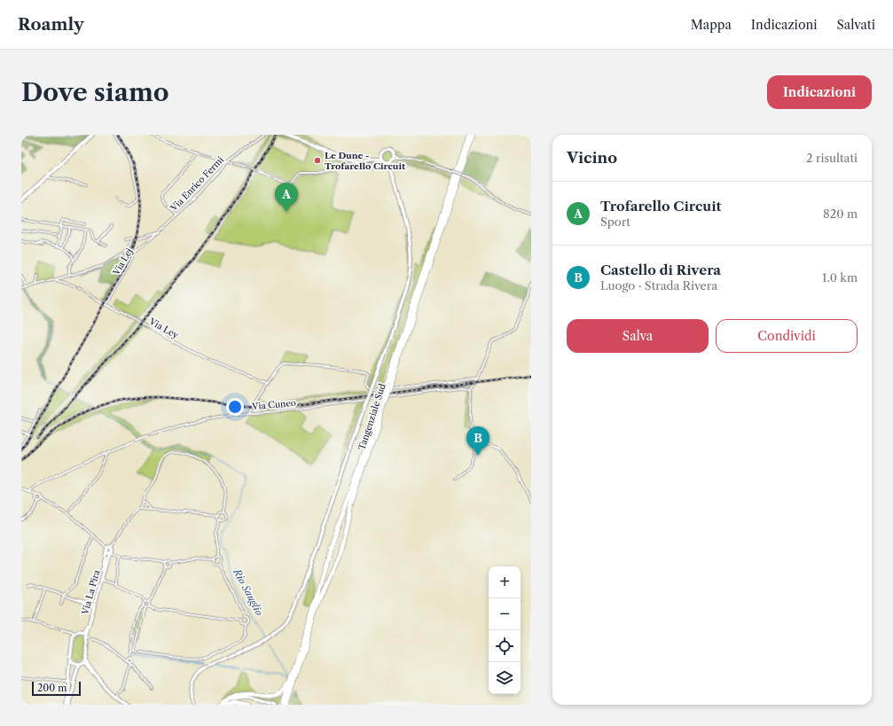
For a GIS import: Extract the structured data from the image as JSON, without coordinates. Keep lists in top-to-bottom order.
{
  "streets": {
    "highway": ["Tangenziale Sud"],
    "street": [
      "Via Enrico Fermi",
      "Via Lej",
      "Via Ley",
      "Via Cuneo",
      "Via La Pira"
    ]
  },
  "crossings": [
    ["Via Enrico Fermi", "Via Lej"],
    ["Via Lej", "Via Ley"]
  ],
  "water": ["Rio Sauglio"],
  "places": ["Le Dune - Trofarello Circuit"],
  "scale_bar": "200 m",
  "page": {
    "header": "Roamly",
    "nav": ["Mappa", "Indicazioni", "Salvati"],
    "buttons": [
      "Indicazioni",
      ["Salva", "Condividi"]
    ],
    "title": "Dove siamo",
    "heading": ["Vicino", "2 risultati"],
    "list": [
      {
        "mark": "A",
        "name": "Trofarello Circuit",
        "note": "Sport",
        "value": "820 m"
      },
      {
        "mark": "B",
        "name": "Castello di Rivera",
        "note": "Luogo · Strada Rivera",
        "value": "1.0 km"
      }
    ],
    "pins": ["A", "B"],
    "map_buttons": ["+", "−"],
    "scale": "200 m"
  }
}
